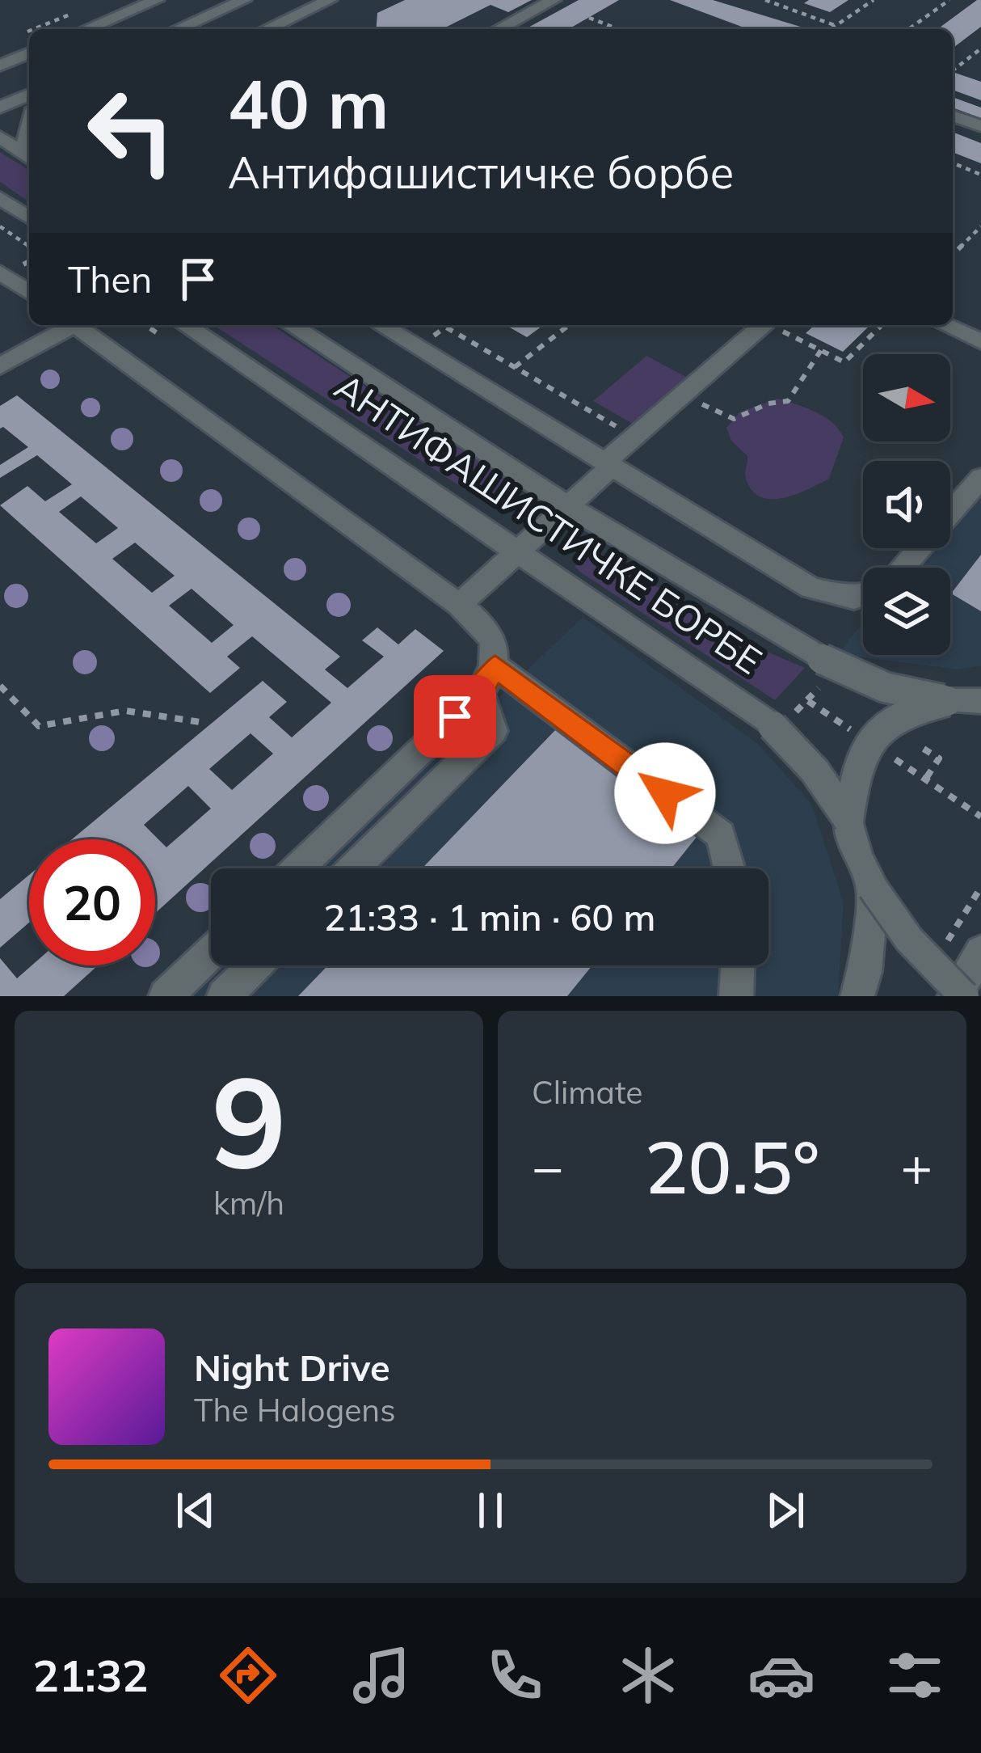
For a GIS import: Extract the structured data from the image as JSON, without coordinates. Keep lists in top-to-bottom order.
{
  "streets": {
    "street": ["АНТИФАШИСТИЧКЕ БОРБЕ"]
  },
  "north": "right",
  "page": {
    "turn": ["40 m", "Антифашистичке борбе"],
    "then": "Then",
    "limit": "20",
    "trip": "21:33 · 1 min · 60 m",
    "tile": [
      ["9", "km/h"],
      "Climate"
    ],
    "heat": ["−", "20.5°", "+"],
    "song": ["Night Drive", "The Halogens"],
    "tabs": "21:32"
  }
}
